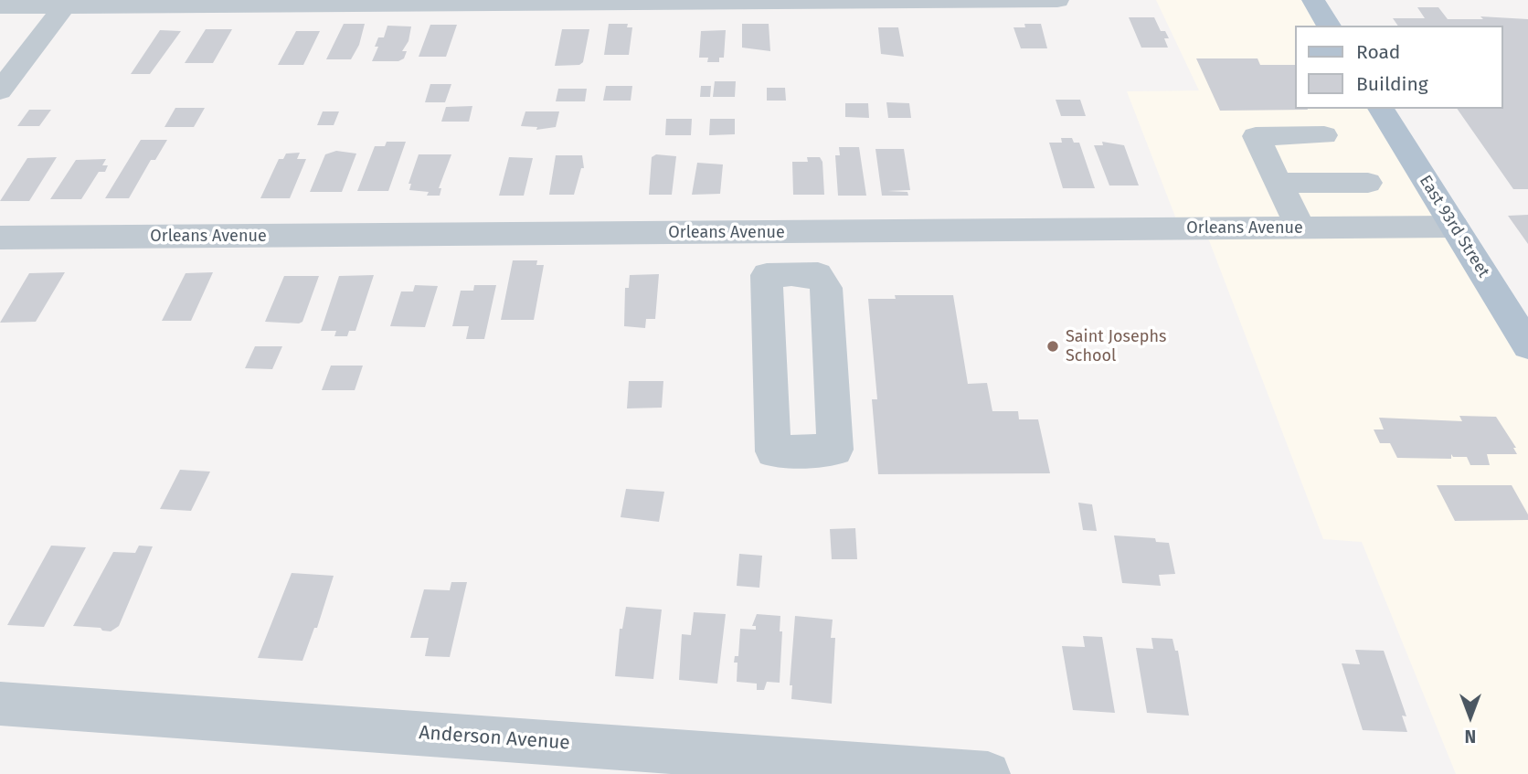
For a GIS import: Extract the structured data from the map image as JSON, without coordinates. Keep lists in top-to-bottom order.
{
  "streets": {
    "main road": ["East 93rd Street"],
    "street": ["Orleans Avenue", "Anderson Avenue"]
  },
  "crossings": [
    ["East 93rd Street", "Orleans Avenue"]
  ],
  "places": ["Saint Josephs School"],
  "legend": ["Road", "Building"],
  "north": "bottom"
}
